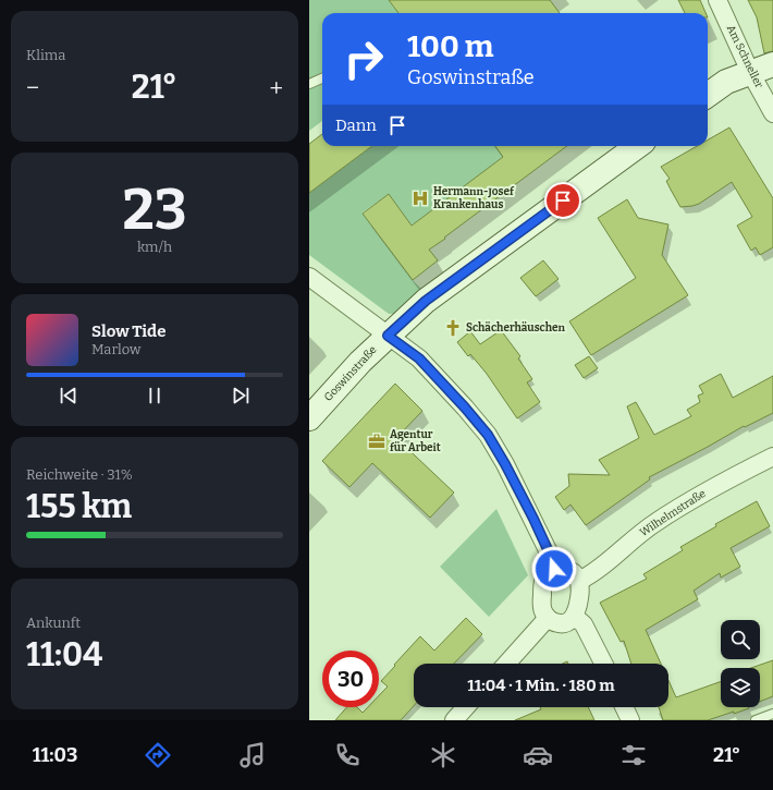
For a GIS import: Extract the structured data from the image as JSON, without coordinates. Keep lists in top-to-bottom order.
{
  "streets": {
    "main road": ["Goswinstraße"],
    "street": ["Am Schneller", "Wilhelmstraße"]
  },
  "places": {
    "hospital": ["Hermann-Josef Krankenhaus"],
    "church": ["Schächerhäuschen"],
    "office": ["Agentur für Arbeit"]
  },
  "page": {
    "tile": [
      "Klima",
      ["23", "km/h"],
      ["Reichweite · 31%", "155 km"],
      ["Ankunft", "11:04"]
    ],
    "turn": ["100 m", "Goswinstraße"],
    "heat": ["−", "21°", "+"],
    "then": "Dann",
    "song": ["Slow Tide", "Marlow"],
    "limit": "30",
    "trip": "11:04 · 1 Min. · 180 m",
    "tabs": ["11:03", "21°"]
  }
}
